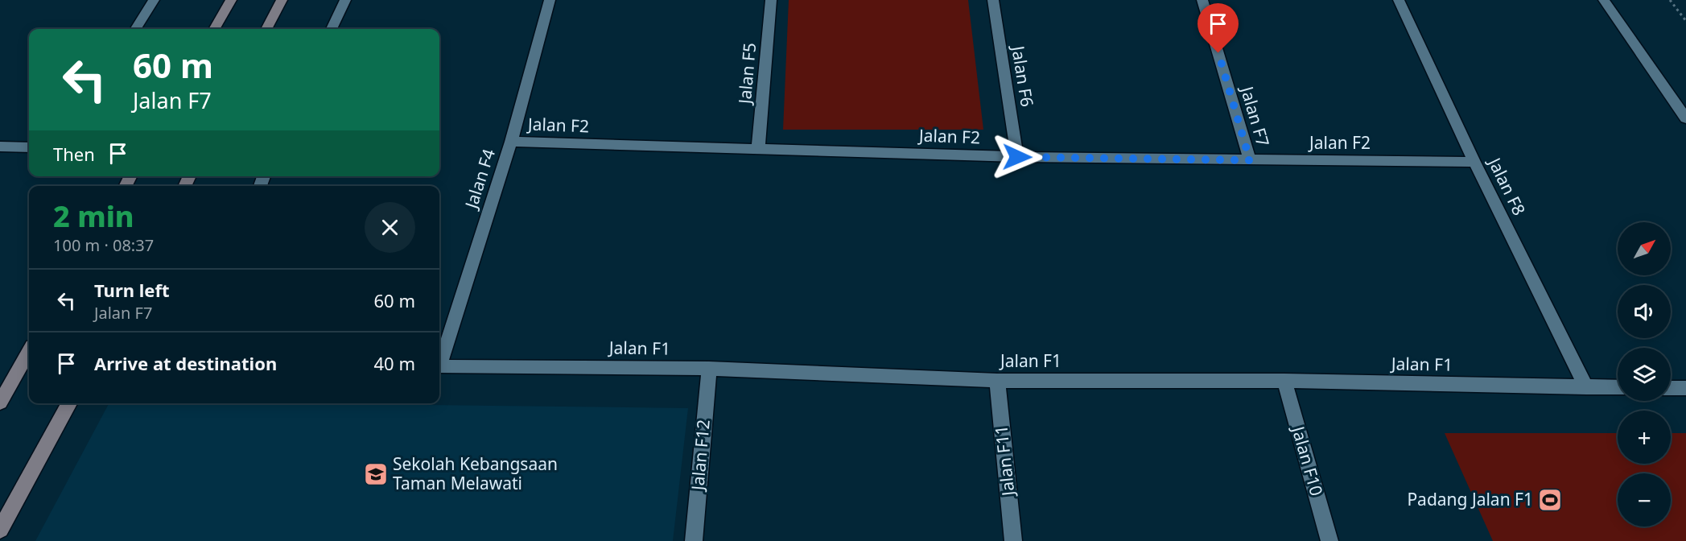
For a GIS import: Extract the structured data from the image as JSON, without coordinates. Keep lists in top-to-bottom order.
{
  "streets": {
    "street": [
      "Jalan F5",
      "Jalan F6",
      "Jalan F7",
      "Jalan F2",
      "Jalan F4",
      "Jalan F8",
      "Jalan F1",
      "Jalan F12",
      "Jalan F11",
      "Jalan F10"
    ]
  },
  "crossings": [
    ["Jalan F5", "Jalan F2"],
    ["Jalan F6", "Jalan F2"],
    ["Jalan F7", "Jalan F2"],
    ["Jalan F2", "Jalan F4"],
    ["Jalan F2", "Jalan F8"],
    ["Jalan F8", "Jalan F1"],
    ["Jalan F1", "Jalan F12"],
    ["Jalan F1", "Jalan F11"],
    ["Jalan F1", "Jalan F10"]
  ],
  "places": {
    "school or university": ["Sekolah Kebangsaan Taman Melawati"],
    "sports": ["Padang Jalan F1"]
  },
  "north": "top right",
  "page": {
    "turn": ["60 m", "Jalan F7"],
    "then": "Then",
    "heading": ["2 min", "100 m · 08:37"],
    "map_buttons": ["+", "−"],
    "list": [
      {
        "name": "Turn left",
        "note": "Jalan F7",
        "value": "60 m"
      },
      {
        "name": "Arrive at destination",
        "value": "40 m"
      }
    ]
  }
}
